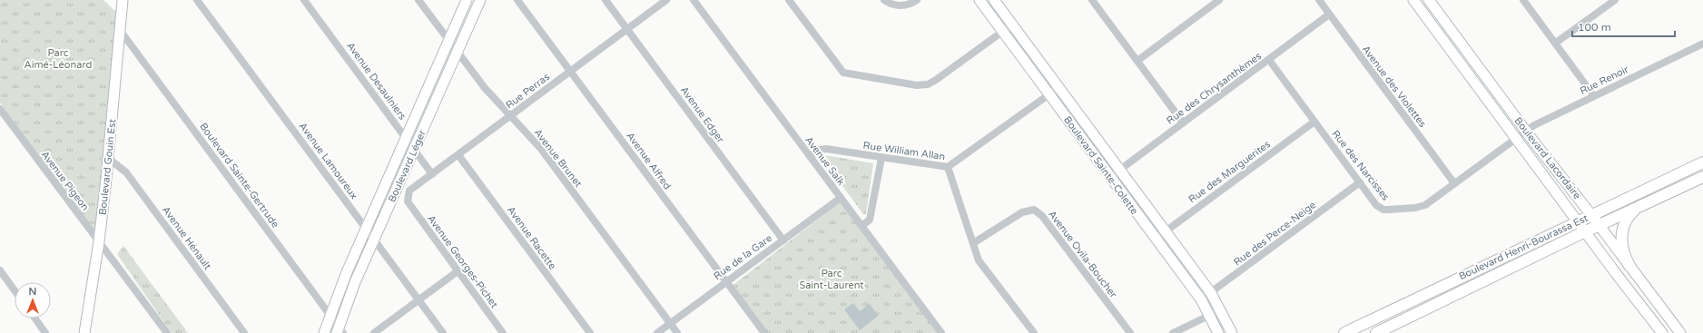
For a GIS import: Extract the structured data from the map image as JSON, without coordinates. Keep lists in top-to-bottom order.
{
  "streets": {
    "main road": [
      "Boulevard Lacordaire",
      "Boulevard Sainte-Colette",
      "Boulevard Léger",
      "Boulevard Gouin Est",
      "Boulevard Henri-Bourassa Est"
    ],
    "street": [
      "Rue Renoir",
      "Avenue Desaulniers",
      "Avenue des Violettes",
      "Rue des Chrysanthèmes",
      "Rue Perras",
      "Avenue Edger",
      "Rue William Allan",
      "Avenue Brunet",
      "Avenue Lamoureux",
      "Avenue Alfred",
      "Avenue Salk",
      "Rue des Narcisses",
      "Rue des Marguerites",
      "Boulevard Sainte-Gertrude",
      "Avenue Pigeon",
      "Rue des Perce-Neige",
      "Avenue Hénault",
      "Avenue Racette",
      "Avenue Ovila-Boucher",
      "Rue de la Gare",
      "Avenue Georges-Pichet"
    ]
  },
  "crossings": [
    ["Rue Renoir", "Boulevard Lacordaire"],
    ["Rue Renoir", "Rue des Narcisses"],
    ["Avenue Desaulniers", "Rue Perras"],
    ["Avenue Desaulniers", "Boulevard Léger"],
    ["Avenue des Violettes", "Rue des Chrysanthèmes"],
    ["Avenue des Violettes", "Rue des Narcisses"],
    ["Rue des Chrysanthèmes", "Boulevard Sainte-Colette"],
    ["Rue des Chrysanthèmes", "Rue des Narcisses"],
    ["Rue Perras", "Avenue Edger"],
    ["Rue Perras", "Avenue Brunet"],
    ["Rue Perras", "Avenue Alfred"],
    ["Rue Perras", "Avenue Racette"],
    ["Rue Perras", "Avenue Georges-Pichet"],
    ["Avenue Edger", "Rue de la Gare"],
    ["Rue William Allan", "Avenue Salk"],
    ["Rue William Allan", "Boulevard Sainte-Colette"],
    ["Avenue Brunet", "Boulevard Léger"],
    ["Avenue Brunet", "Rue de la Gare"],
    ["Boulevard Lacordaire", "Rue des Narcisses"],
    ["Boulevard Lacordaire", "Boulevard Henri-Bourassa Est"],
    ["Avenue Lamoureux", "Boulevard Léger"],
    ["Avenue Alfred", "Rue de la Gare"],
    ["Avenue Salk", "Rue de la Gare"],
    ["Boulevard Sainte-Colette", "Rue des Marguerites"],
    ["Boulevard Sainte-Colette", "Rue des Perce-Neige"],
    ["Rue des Narcisses", "Rue des Marguerites"],
    ["Rue des Narcisses", "Rue des Perce-Neige"],
    ["Boulevard Léger", "Boulevard Sainte-Gertrude"],
    ["Boulevard Gouin Est", "Boulevard Sainte-Gertrude"],
    ["Boulevard Gouin Est", "Avenue Pigeon"],
    ["Boulevard Gouin Est", "Avenue Hénault"]
  ],
  "parks": ["Parc Aimé-Léonard", "Parc Saint-Laurent"],
  "scale_bar": "100 m",
  "north": "top"
}
